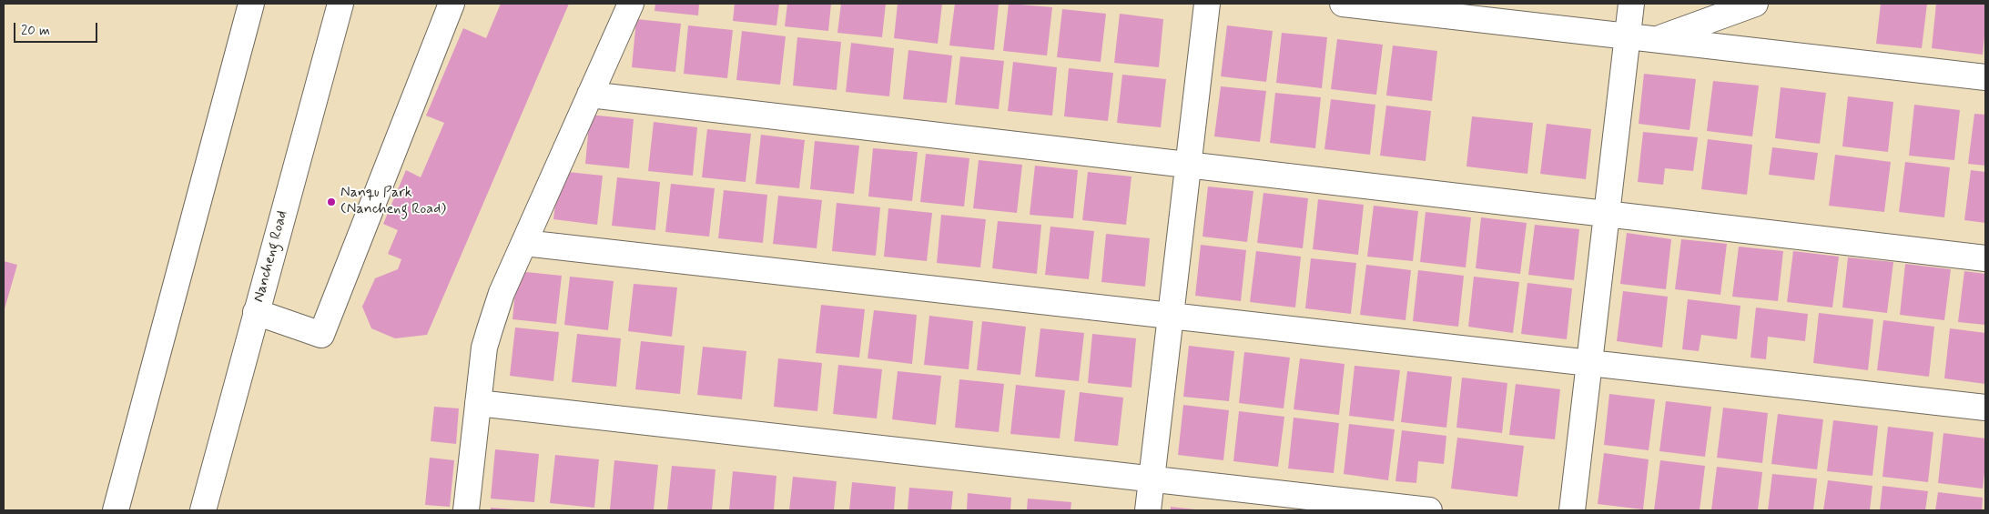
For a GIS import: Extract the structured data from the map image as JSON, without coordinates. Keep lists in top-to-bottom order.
{
  "streets": {
    "street": ["Nancheng Road"]
  },
  "places": ["Nanqu Park (Nancheng Road)"],
  "scale_bar": "20 m"
}
